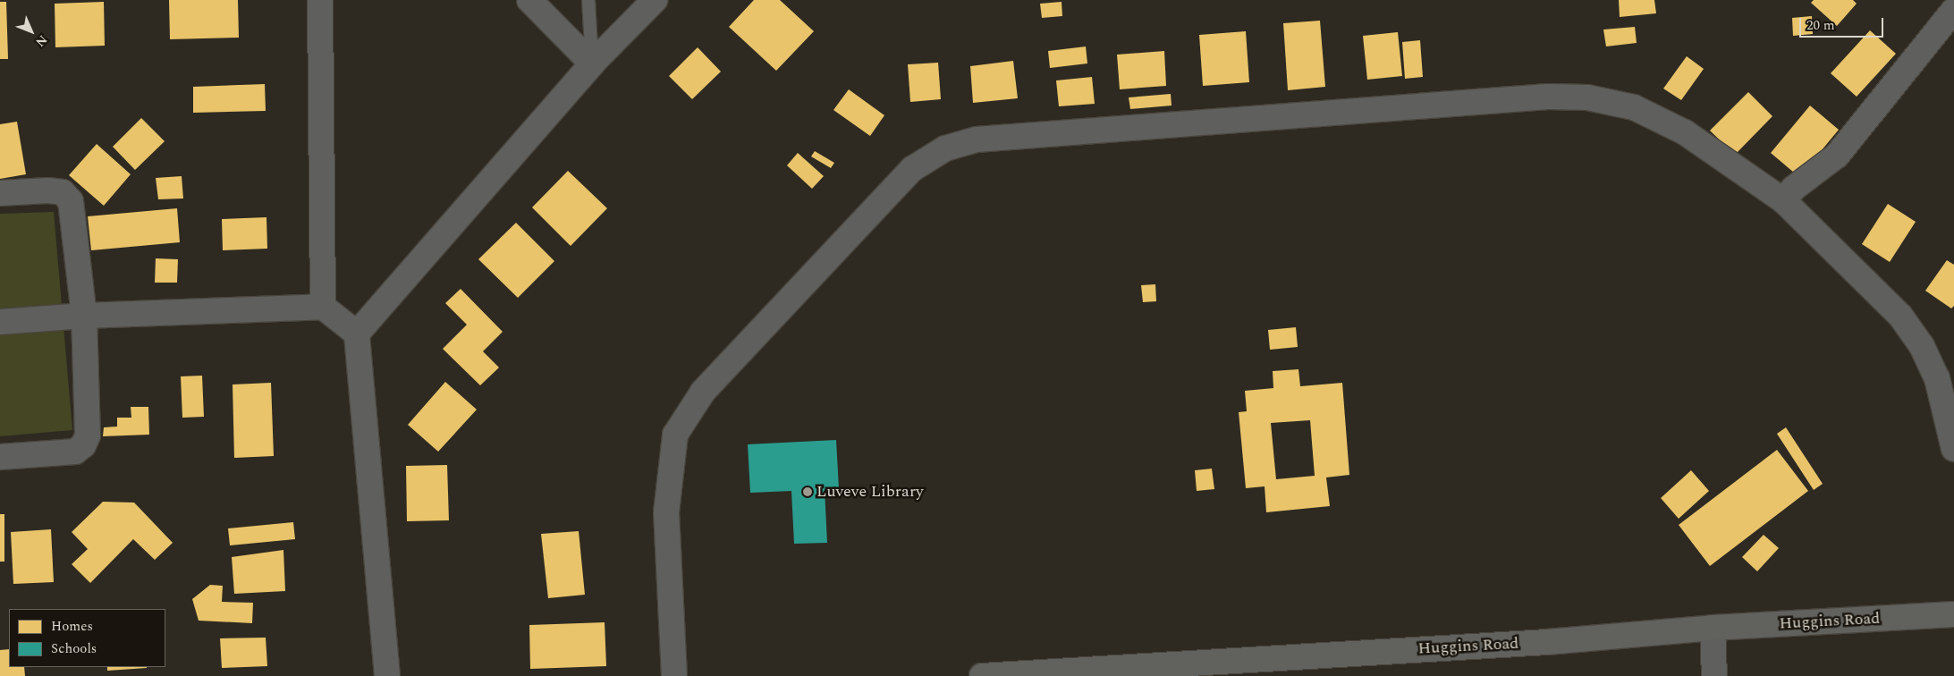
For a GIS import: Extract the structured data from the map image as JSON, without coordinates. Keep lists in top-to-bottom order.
{
  "streets": {
    "street": ["Huggins Road"]
  },
  "places": ["Luveve Library"],
  "legend": ["Homes", "Schools"],
  "scale_bar": "20 m",
  "north": "bottom right"
}
